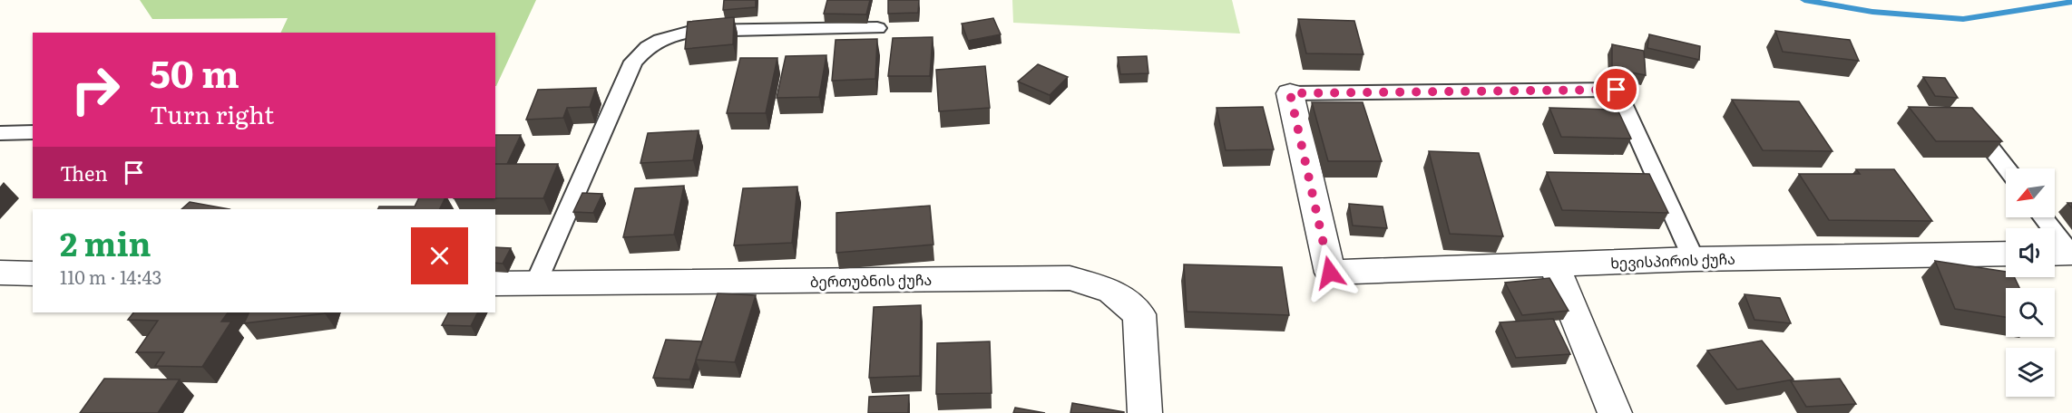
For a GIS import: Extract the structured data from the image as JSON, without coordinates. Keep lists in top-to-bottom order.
{
  "streets": {
    "street": ["ხევისპირის ქუჩა", "ბერთუბნის ქუჩა"]
  },
  "north": "bottom left",
  "page": {
    "turn": ["50 m", "Turn right"],
    "then": "Then",
    "heading": ["2 min", "110 m · 14:43"]
  }
}
